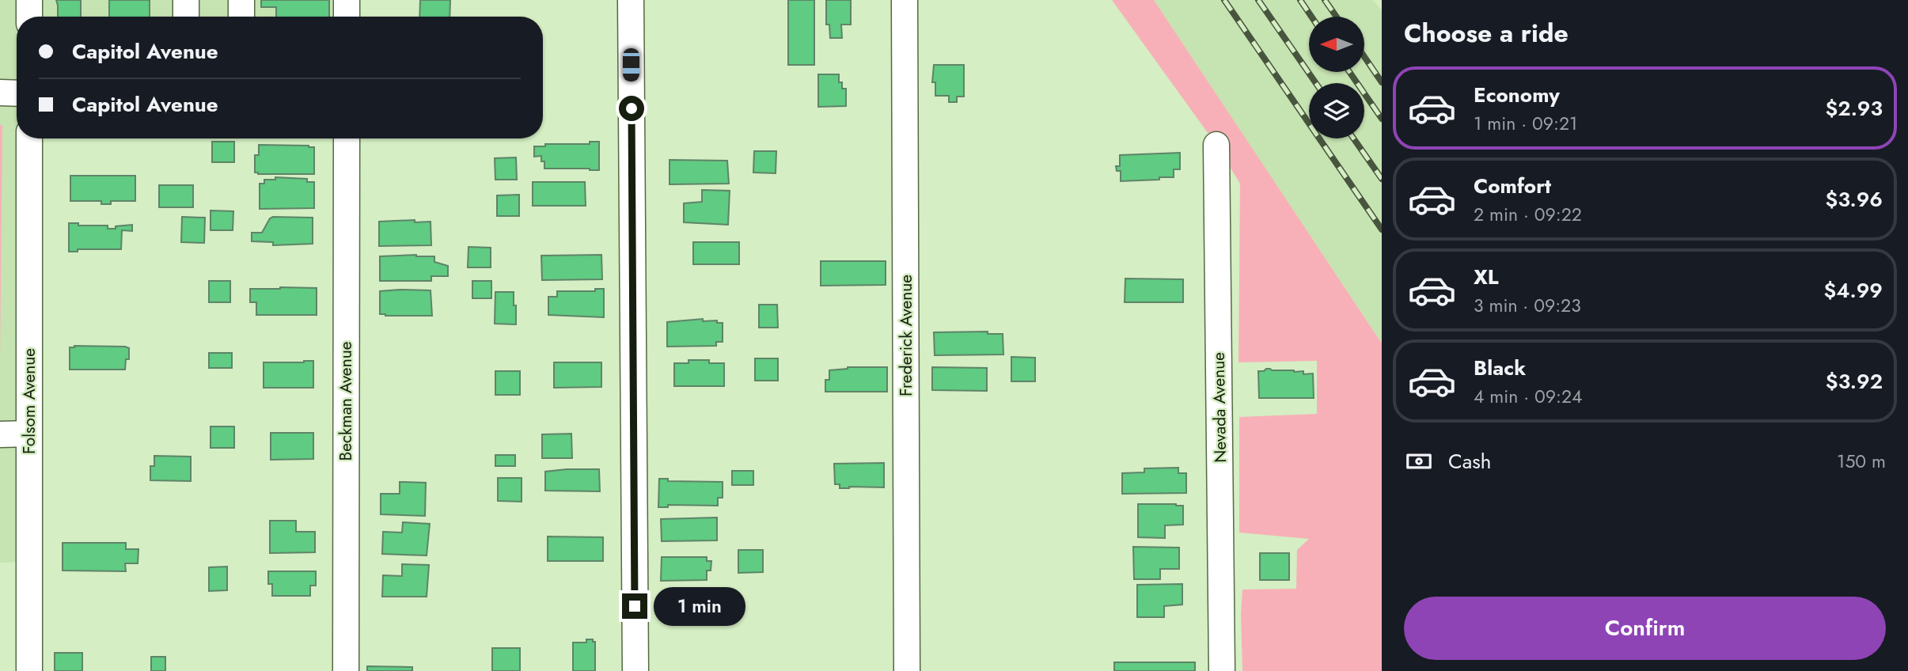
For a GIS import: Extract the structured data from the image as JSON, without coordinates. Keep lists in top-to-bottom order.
{
  "streets": {
    "street": [
      "Frederick Avenue",
      "Folsom Avenue",
      "Beckman Avenue",
      "Nevada Avenue"
    ]
  },
  "north": "left",
  "page": {
    "heading": "Choose a ride",
    "banner": ["Capitol Avenue", "Capitol Avenue"],
    "list": [
      {
        "name": "Economy",
        "note": "1 min · 09:21",
        "value": "$2.93"
      },
      {
        "name": "Comfort",
        "note": "2 min · 09:22",
        "value": "$3.96"
      },
      {
        "name": "XL",
        "note": "3 min · 09:23",
        "value": "$4.99"
      },
      {
        "name": "Black",
        "note": "4 min · 09:24",
        "value": "$3.92"
      }
    ],
    "pay": ["Cash", "150 m"],
    "buttons": "Confirm",
    "bubble": "1 min"
  }
}
